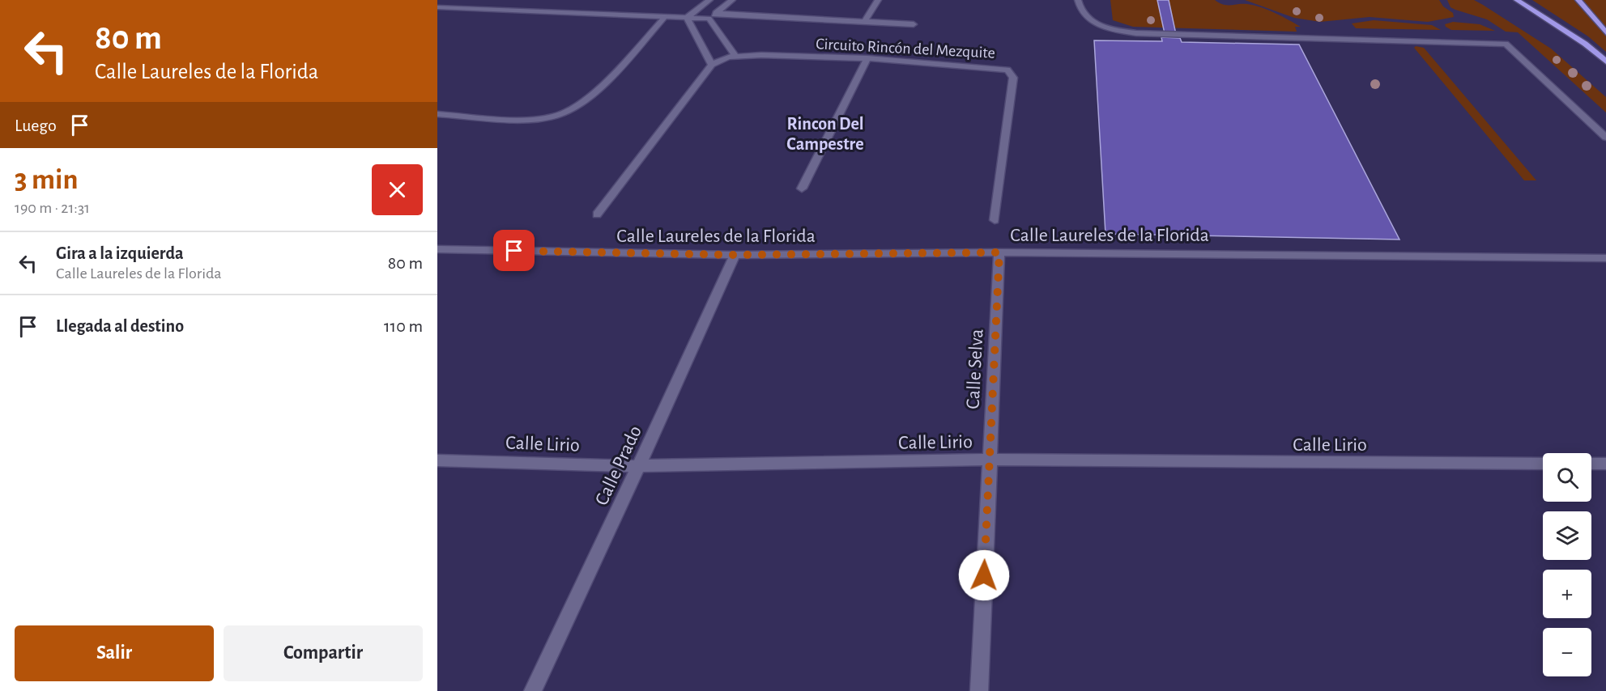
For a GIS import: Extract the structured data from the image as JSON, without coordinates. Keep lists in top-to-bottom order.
{
  "streets": {
    "street": [
      "Circuito Rincón del Mezquite",
      "Calle Laureles de la Florida",
      "Calle Selva",
      "Calle Lirio",
      "Calle Prado"
    ]
  },
  "crossings": [
    ["Calle Laureles de la Florida", "Calle Selva"],
    ["Calle Laureles de la Florida", "Calle Prado"],
    ["Calle Selva", "Calle Lirio"],
    ["Calle Lirio", "Calle Prado"]
  ],
  "districts": ["Rincon Del Campestre"],
  "page": {
    "turn": ["80 m", "Calle Laureles de la Florida"],
    "then": "Luego",
    "heading": ["3 min", "190 m · 21:31"],
    "list": [
      {
        "name": "Gira a la izquierda",
        "note": "Calle Laureles de la Florida",
        "value": "80 m"
      },
      {
        "name": "Llegada al destino",
        "value": "110 m"
      }
    ],
    "map_buttons": ["+", "−"],
    "buttons": ["Salir", "Compartir"]
  }
}
